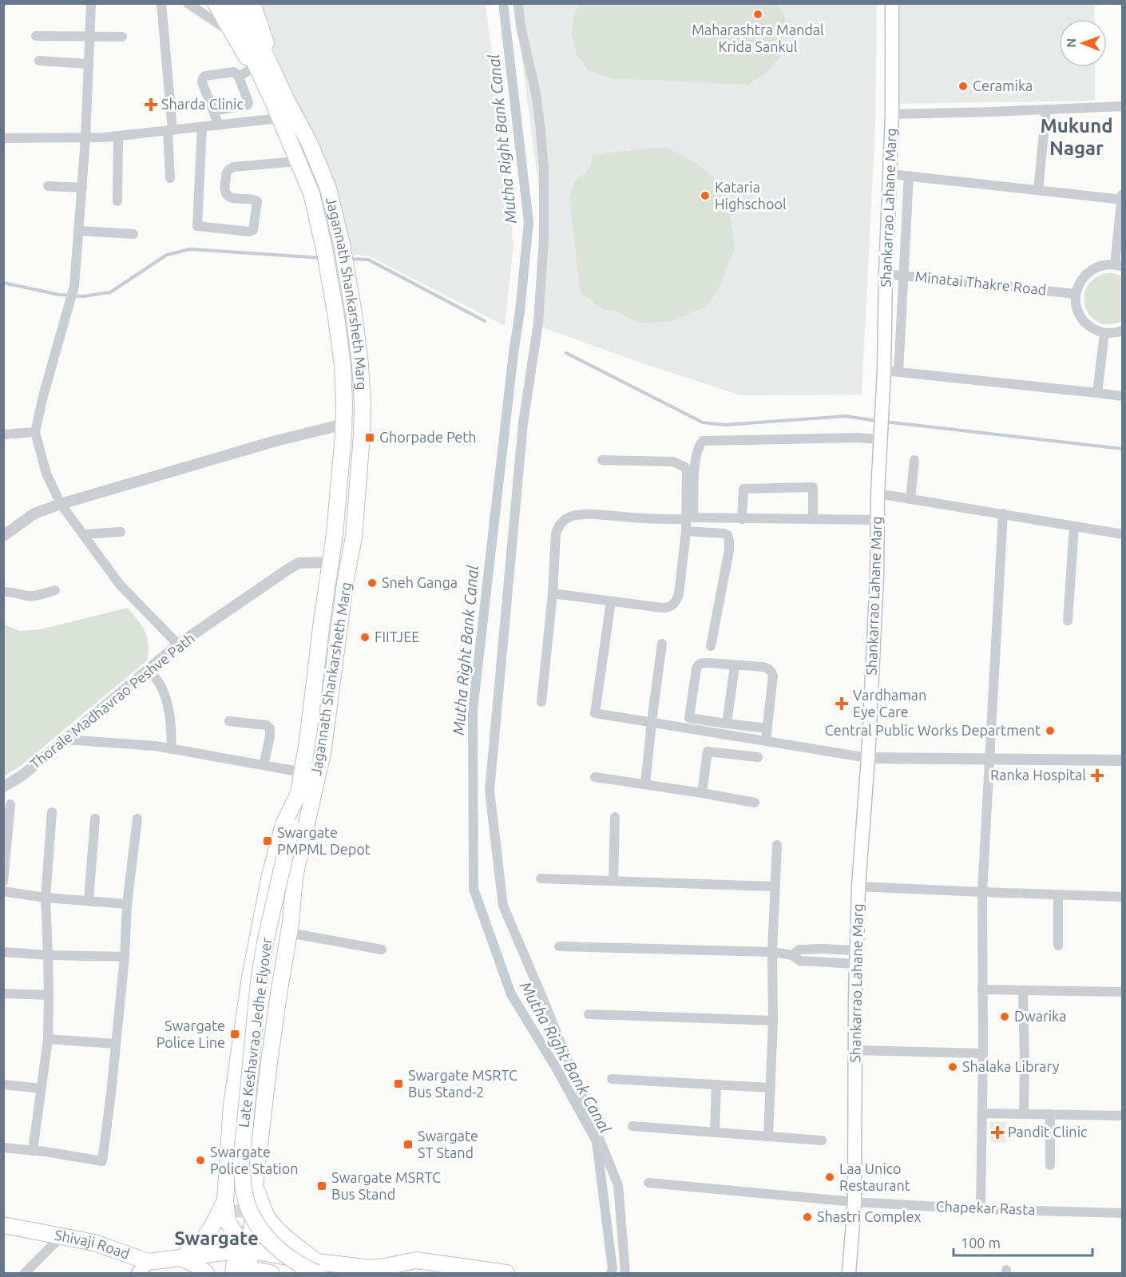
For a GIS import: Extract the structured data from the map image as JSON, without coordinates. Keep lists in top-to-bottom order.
{
  "streets": {
    "highway": ["Jagannath Shankarsheth Marg", "Late Keshavrao Jedhe Flyover", "Shivaji Road"],
    "main road": ["Shankarrao Lahane Marg"],
    "street": ["Minatai Thakre Road", "Thorale Madhavrao Peshve Path", "Chapekar Rasta"]
  },
  "crossings": [
    ["Shankarrao Lahane Marg", "Minatai Thakre Road"],
    ["Shankarrao Lahane Marg", "Chapekar Rasta"],
    ["Jagannath Shankarsheth Marg", "Thorale Madhavrao Peshve Path"],
    ["Jagannath Shankarsheth Marg", "Late Keshavrao Jedhe Flyover"],
    ["Jagannath Shankarsheth Marg", "Shivaji Road"],
    ["Late Keshavrao Jedhe Flyover", "Shivaji Road"]
  ],
  "districts": ["Mukund Nagar", "Swargate"],
  "water": ["Mutha Right Bank Canal"],
  "places": {
    "other": [
      "Maharashtra Mandal Krida Sankul",
      "Ceramika",
      "Kataria Highschool",
      "Sneh Ganga",
      "FIITJEE",
      "Central Public Works Department",
      "Dwarika",
      "Shalaka Library",
      "Swargate Police Station",
      "Laa Unico Restaurant",
      "Shastri Complex"
    ],
    "health": [
      "Sharda Clinic",
      "Vardhaman Eye Care",
      "Ranka Hospital",
      "Pandit Clinic"
    ],
    "transit": [
      "Ghorpade Peth",
      "Swargate PMPML Depot",
      "Swargate Police Line",
      "Swargate MSRTC Bus Stand-2",
      "Swargate ST Stand",
      "Swargate MSRTC Bus Stand"
    ]
  },
  "scale_bar": "100 m",
  "north": "left"
}
